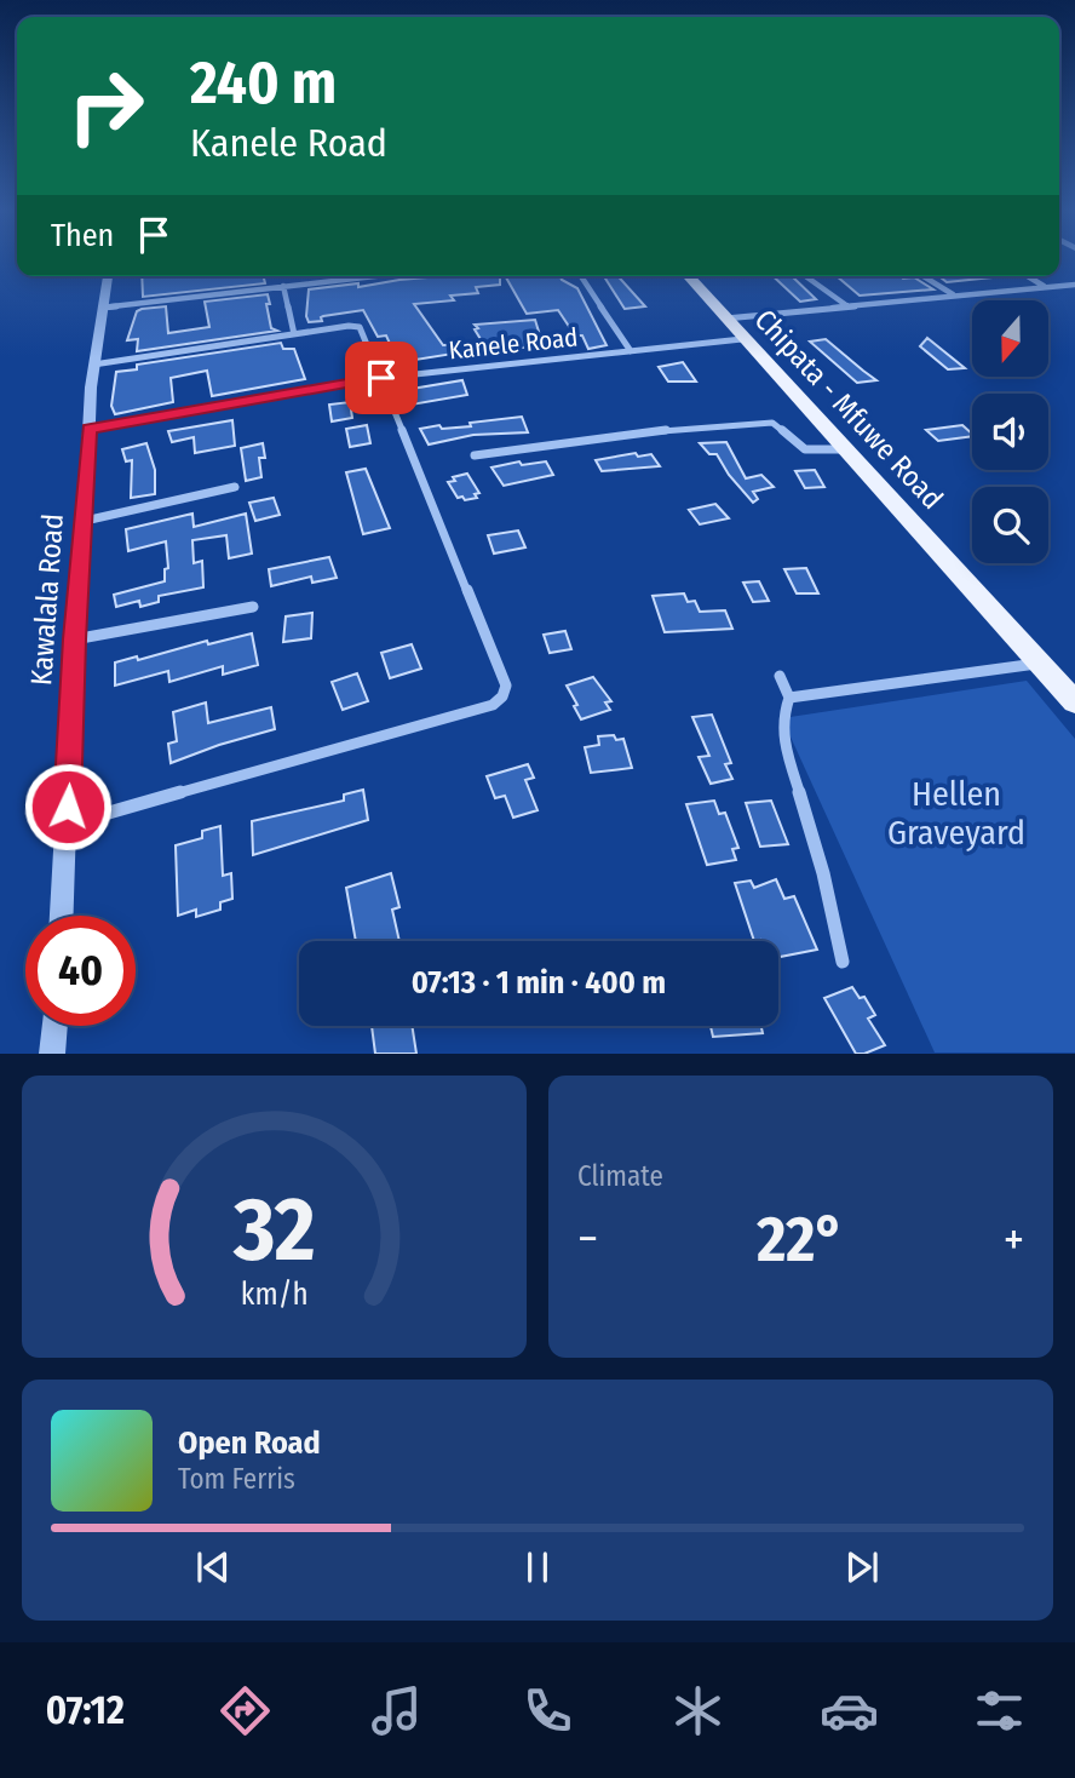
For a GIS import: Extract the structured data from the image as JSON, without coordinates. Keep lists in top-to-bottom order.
{
  "streets": {
    "main road": ["Chipata - Mfuwe Road"],
    "street": ["Kanele Road", "Kawalala Road"]
  },
  "crossings": [
    ["Kanele Road", "Chipata - Mfuwe Road"],
    ["Kanele Road", "Kawalala Road"]
  ],
  "parks": ["Hellen Graveyard"],
  "north": "bottom",
  "page": {
    "turn": ["240 m", "Kanele Road"],
    "then": "Then",
    "limit": "40",
    "trip": "07:13 · 1 min · 400 m",
    "tile": "Climate",
    "heat": ["−", "22°", "+"],
    "song": ["Open Road", "Tom Ferris"],
    "tabs": "07:12",
    "gauge": ["32", "km/h"]
  }
}
